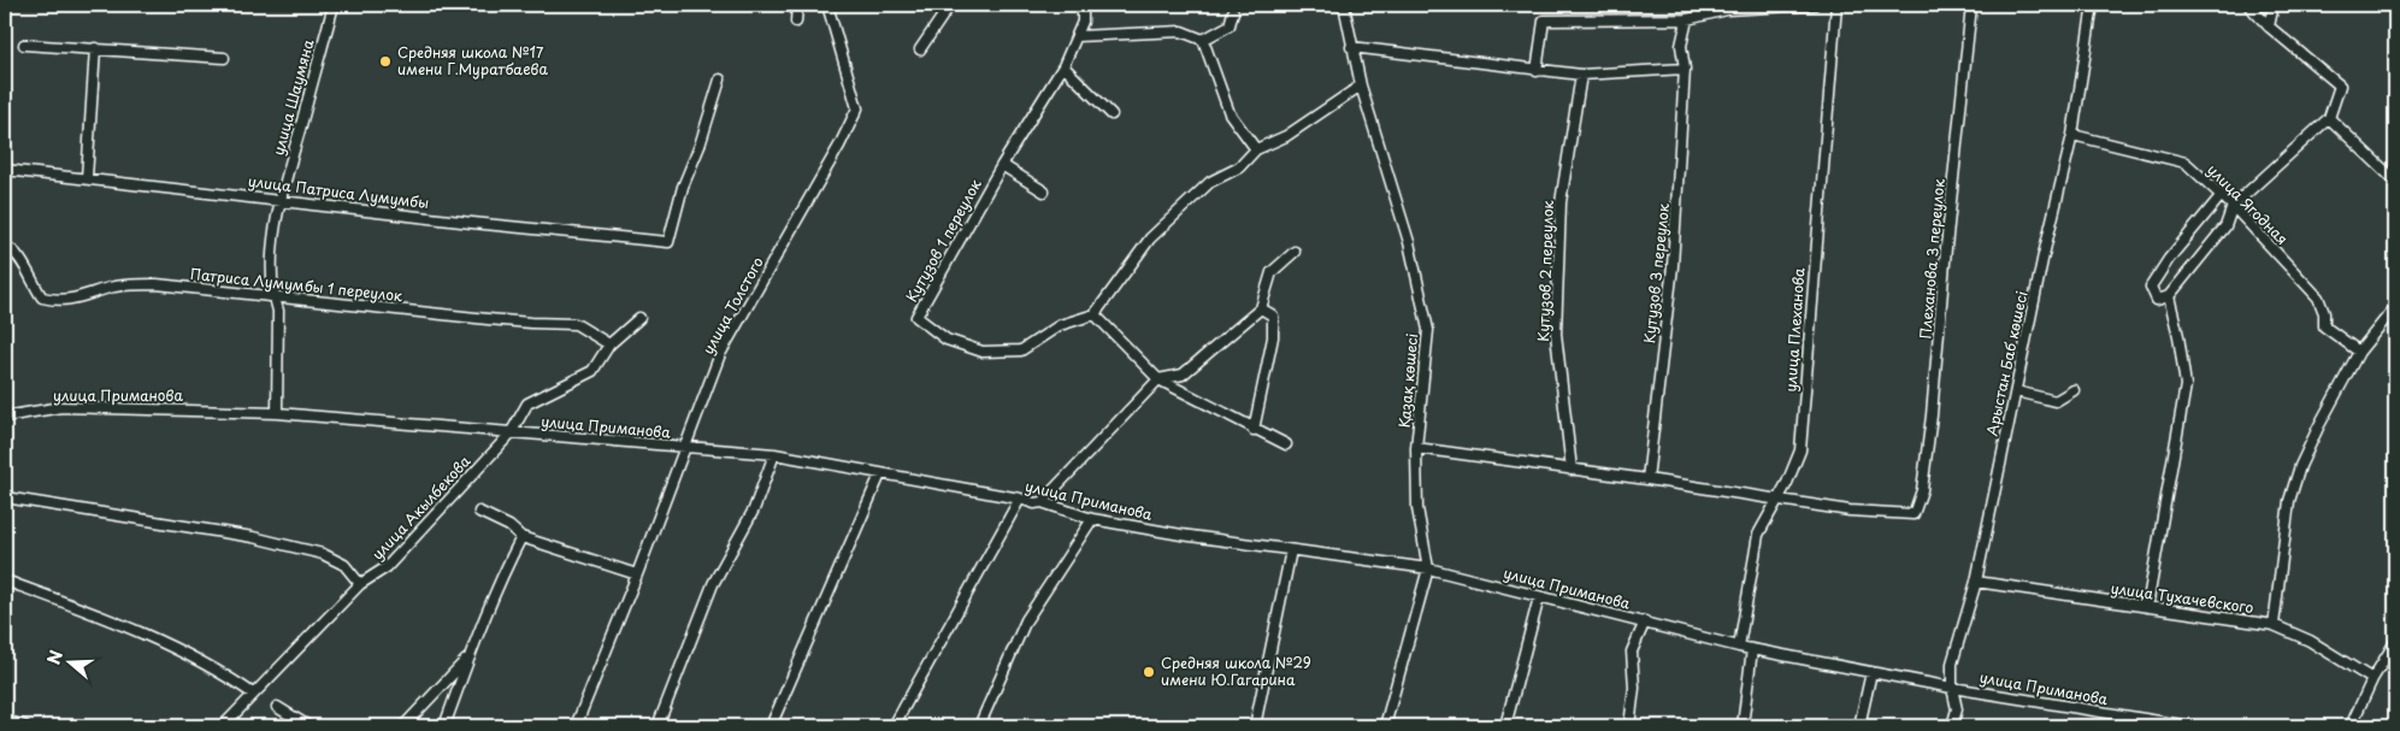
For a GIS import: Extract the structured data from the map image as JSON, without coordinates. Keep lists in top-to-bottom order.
{
  "streets": {
    "street": [
      "улица Шаумяна",
      "улица Патриса Лумумбы",
      "улица Ягодная",
      "Кутузов 1 переулок",
      "Плеханова 3 переулок",
      "Кутузов 2 переулок",
      "Кутузов 3 переулок",
      "Патриса Лумумбы 1 переулок",
      "улица Толстого",
      "улица Плеханова",
      "Арыстан Баб көшесі",
      "Қазақ көшесі",
      "улица Приманова",
      "улица Акылбекова",
      "улица Тухачевского"
    ]
  },
  "crossings": [
    ["улица Шаумяна", "улица Патриса Лумумбы"],
    ["улица Шаумяна", "Патриса Лумумбы 1 переулок"],
    ["улица Шаумяна", "улица Приманова"],
    ["улица Ягодная", "Арыстан Баб көшесі"],
    ["Плеханова 3 переулок", "улица Плеханова"],
    ["Патриса Лумумбы 1 переулок", "улица Акылбекова"],
    ["улица Толстого", "улица Приманова"],
    ["улица Плеханова", "улица Приманова"],
    ["Арыстан Баб көшесі", "улица Приманова"],
    ["Арыстан Баб көшесі", "улица Тухачевского"],
    ["Қазақ көшесі", "улица Приманова"],
    ["улица Приманова", "улица Акылбекова"]
  ],
  "places": ["Средняя школа №17 имени Г.Муратбаева", "Средняя школа №29 имени Ю.Гагарина"],
  "north": "left"
}
